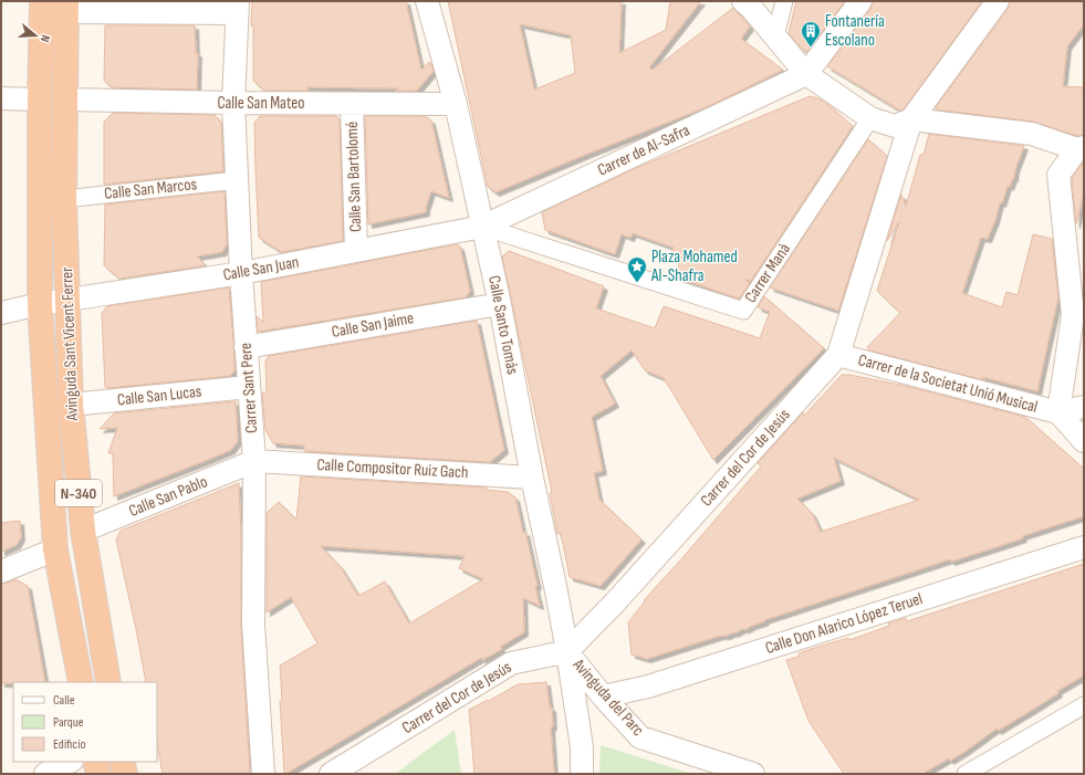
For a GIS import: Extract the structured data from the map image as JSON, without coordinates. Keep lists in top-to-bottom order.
{
  "streets": {
    "highway": ["Avinguda Sant Vicent Ferrer", "N-340"],
    "street": [
      "Calle San Mateo",
      "Carrer de Al-Safra",
      "Calle San Bartolomé",
      "Calle San Marcos",
      "Calle San Juan",
      "Carrer Manà",
      "Calle San Jaime",
      "Calle Santo Tomás",
      "Carrer de la Societat Unió Musical",
      "Carrer Sant Pere",
      "Calle San Lucas",
      "Carrer del Cor de Jesús",
      "Calle Compositor Ruiz Gach",
      "Calle San Pablo",
      "Calle Don Alarico López Teruel",
      "Avinguda del Parc"
    ]
  },
  "crossings": [
    ["Calle San Mateo", "Calle San Bartolomé"],
    ["Calle San Mateo", "Calle Santo Tomás"],
    ["Calle San Mateo", "Avinguda Sant Vicent Ferrer"],
    ["Calle San Mateo", "Carrer Sant Pere"],
    ["Carrer de Al-Safra", "Calle San Juan"],
    ["Carrer de Al-Safra", "Carrer Manà"],
    ["Carrer de Al-Safra", "Calle Santo Tomás"],
    ["Calle San Bartolomé", "Calle San Juan"],
    ["Calle San Marcos", "Avinguda Sant Vicent Ferrer"],
    ["Calle San Marcos", "Carrer Sant Pere"],
    ["Calle San Juan", "Carrer Manà"],
    ["Calle San Juan", "Calle Santo Tomás"],
    ["Calle San Juan", "Avinguda Sant Vicent Ferrer"],
    ["Calle San Juan", "Carrer Sant Pere"],
    ["Carrer Manà", "Calle Santo Tomás"],
    ["Calle San Jaime", "Calle Santo Tomás"],
    ["Calle San Jaime", "Carrer Sant Pere"],
    ["Calle Santo Tomás", "Carrer del Cor de Jesús"],
    ["Calle Santo Tomás", "Calle Compositor Ruiz Gach"],
    ["Calle Santo Tomás", "Avinguda del Parc"],
    ["Avinguda Sant Vicent Ferrer", "Calle San Lucas"],
    ["Avinguda Sant Vicent Ferrer", "Calle San Pablo"],
    ["Carrer de la Societat Unió Musical", "Carrer del Cor de Jesús"],
    ["Carrer Sant Pere", "Calle San Lucas"],
    ["Carrer Sant Pere", "Calle Compositor Ruiz Gach"],
    ["Carrer Sant Pere", "Calle San Pablo"],
    ["Carrer del Cor de Jesús", "Avinguda del Parc"],
    ["Calle Compositor Ruiz Gach", "Calle San Pablo"],
    ["Calle Don Alarico López Teruel", "Avinguda del Parc"]
  ],
  "places": {
    "building": ["Fontanería Escolano"],
    "place": ["Plaza Mohamed Al-Shafra"]
  },
  "legend": ["Calle", "Parque", "Edificio"],
  "north": "right"
}
